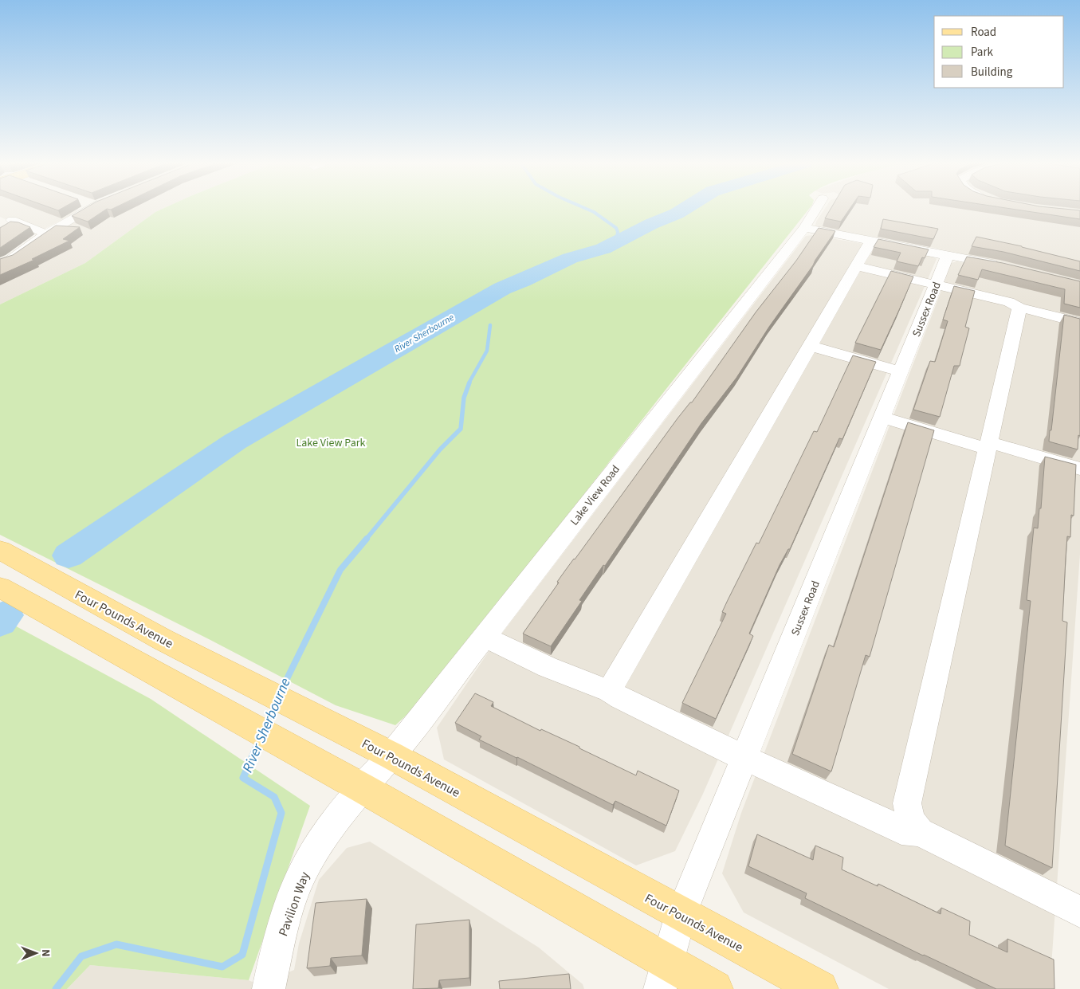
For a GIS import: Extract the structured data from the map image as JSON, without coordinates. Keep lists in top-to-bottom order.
{
  "streets": {
    "main road": ["Four Pounds Avenue"],
    "street": ["Sussex Road", "Lake View Road", "Pavilion Way"]
  },
  "crossings": [
    ["Sussex Road", "Four Pounds Avenue"],
    ["Lake View Road", "Four Pounds Avenue"],
    ["Lake View Road", "Pavilion Way"]
  ],
  "water": ["River Sherbourne"],
  "parks": ["Lake View Park"],
  "legend": ["Road", "Park", "Building"],
  "north": "right"
}
